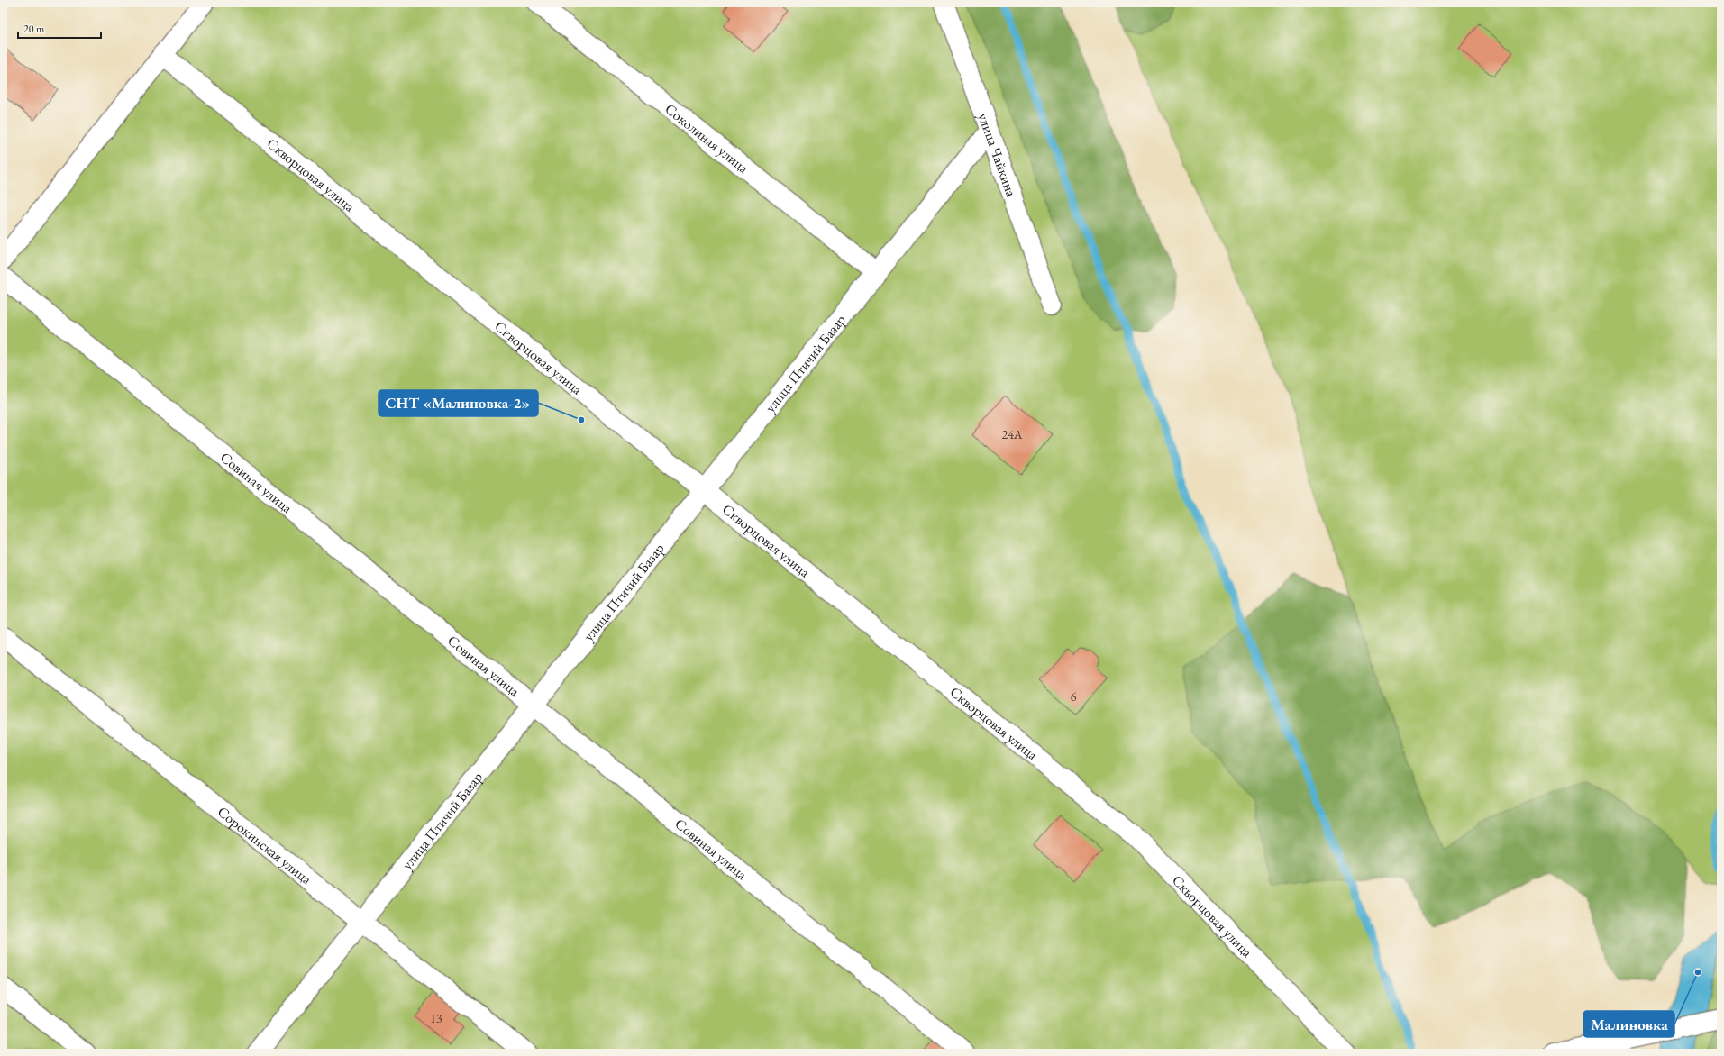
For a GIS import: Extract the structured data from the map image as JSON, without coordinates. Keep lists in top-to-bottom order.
{
  "streets": {
    "street": [
      "Соколиная улица",
      "улица Чайкина",
      "Скворцовая улица",
      "улица Птичий Базар",
      "Совиная улица",
      "Сорокинская улица"
    ]
  },
  "crossings": [
    ["Соколиная улица", "улица Птичий Базар"],
    ["улица Чайкина", "улица Птичий Базар"],
    ["Скворцовая улица", "улица Птичий Базар"],
    ["улица Птичий Базар", "Совиная улица"],
    ["улица Птичий Базар", "Сорокинская улица"]
  ],
  "places": ["СНТ «Малиновка-2»", "Малиновка"],
  "house_numbers": ["24А", "6", "13"],
  "scale_bar": "20 m"
}
